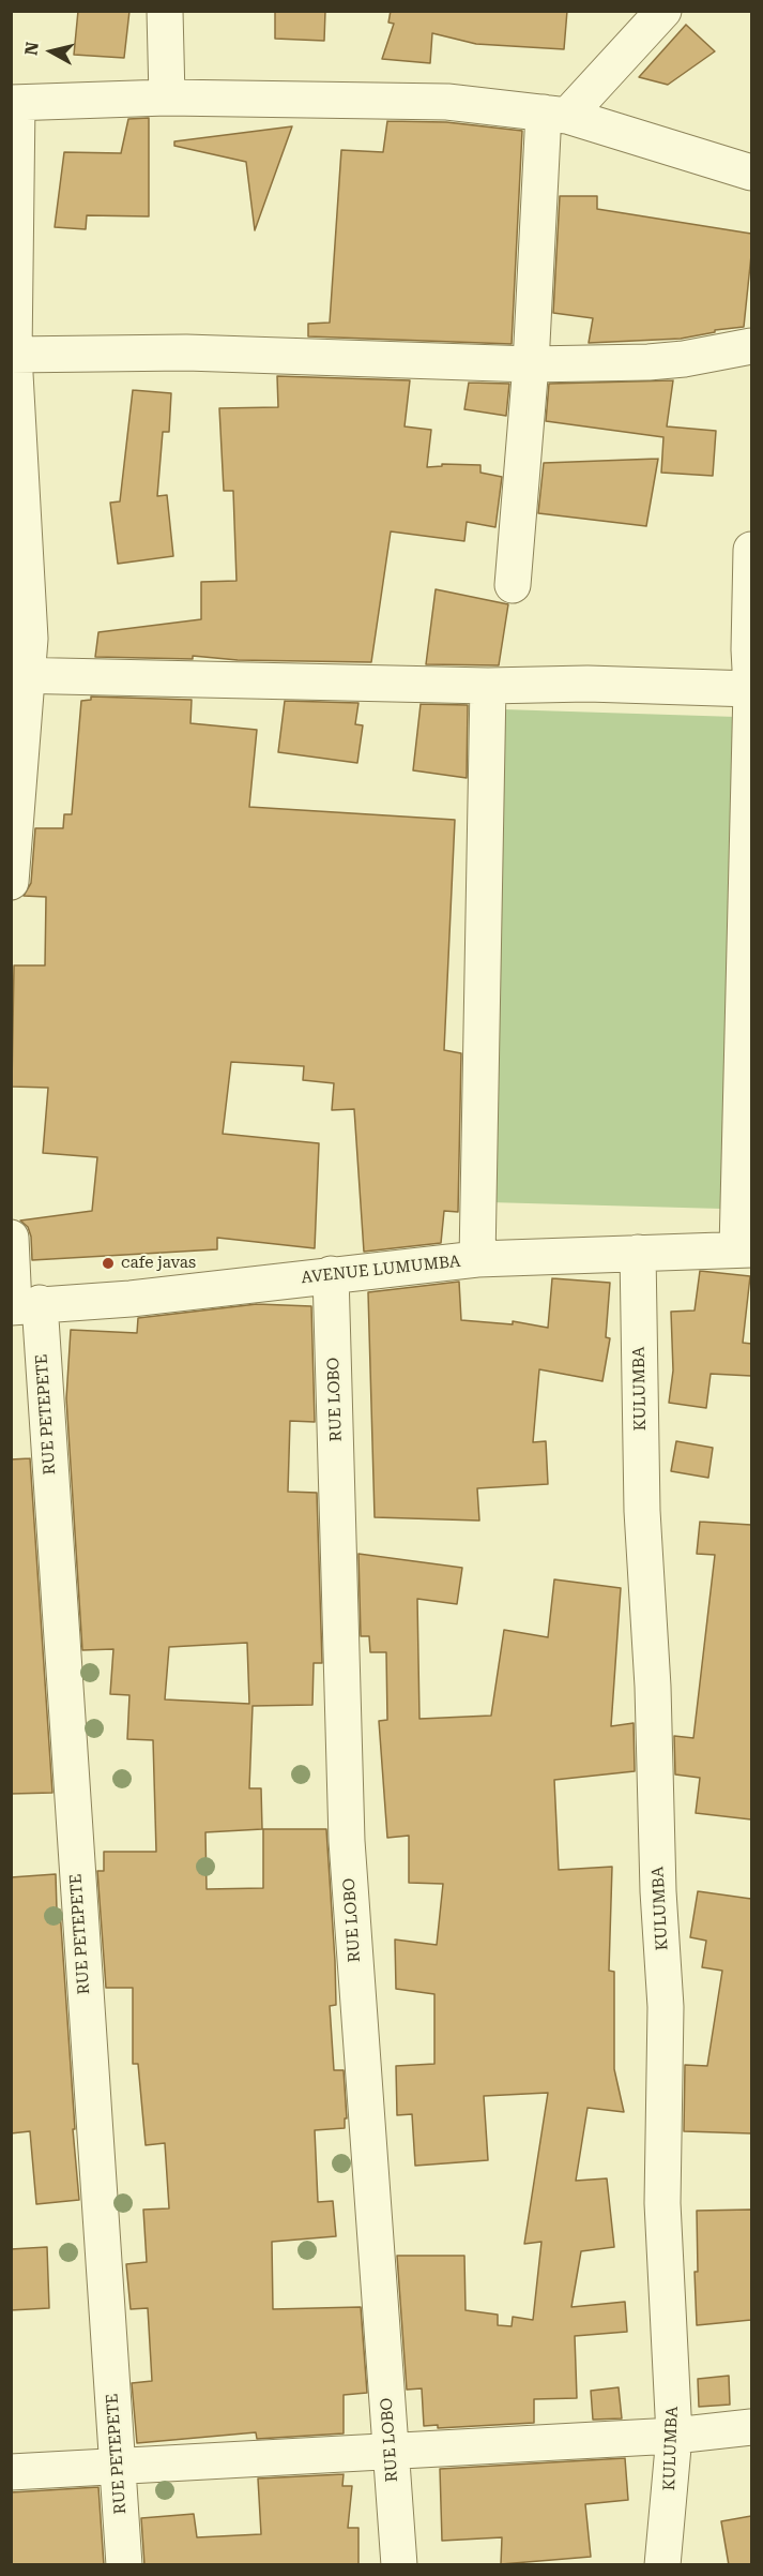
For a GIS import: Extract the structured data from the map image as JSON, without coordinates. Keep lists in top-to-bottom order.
{
  "streets": {
    "street": [
      "AVENUE LUMUMBA",
      "KULUMBA",
      "RUE LOBO",
      "RUE PETEPETE"
    ]
  },
  "crossings": [
    ["AVENUE LUMUMBA", "KULUMBA"],
    ["AVENUE LUMUMBA", "RUE LOBO"],
    ["AVENUE LUMUMBA", "RUE PETEPETE"]
  ],
  "places": ["cafe javas"],
  "north": "left"
}
